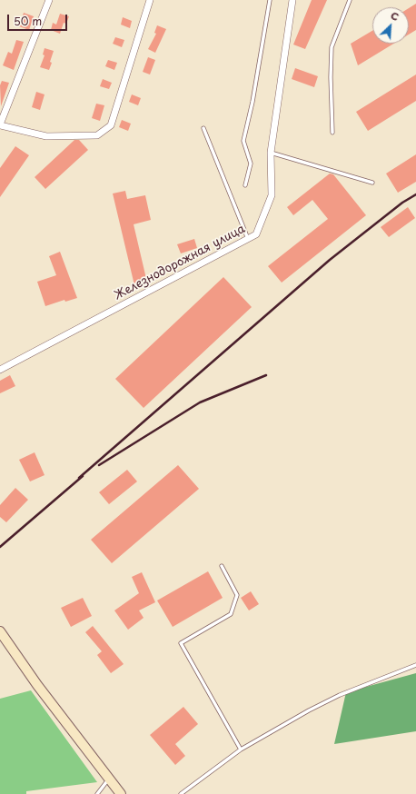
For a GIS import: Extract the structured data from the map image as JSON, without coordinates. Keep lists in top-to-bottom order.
{
  "streets": {
    "street": ["Железнодорожная улица"]
  },
  "scale_bar": "50 m",
  "north": "top right"
}
